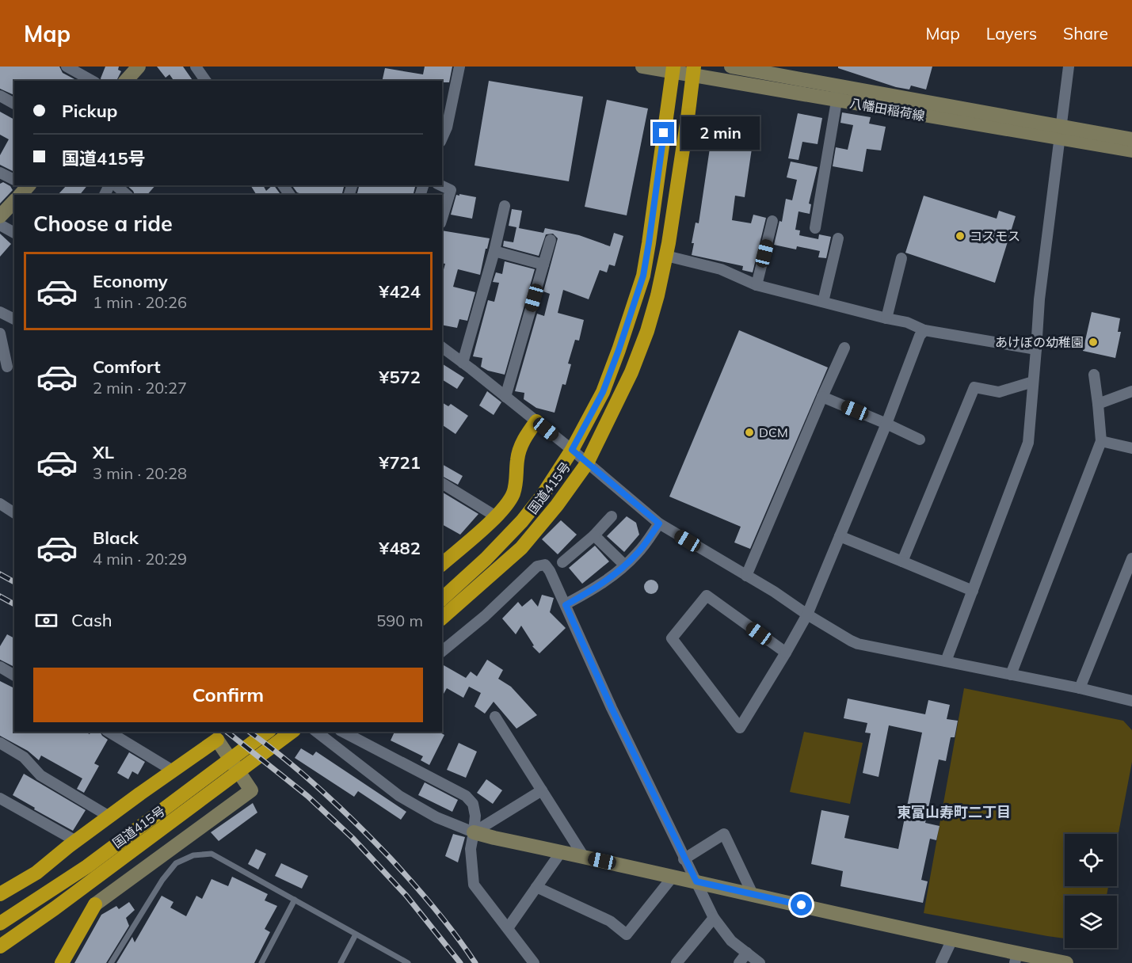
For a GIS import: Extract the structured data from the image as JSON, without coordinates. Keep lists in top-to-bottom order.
{
  "streets": {
    "highway": ["国道415号"],
    "main road": ["八幡田稲荷線"]
  },
  "crossings": [
    ["八幡田稲荷線", "国道415号"]
  ],
  "districts": ["東富山寿町二丁目"],
  "places": ["コスモス", "あけぼの幼稚園", "DCM"],
  "page": {
    "header": "Map",
    "nav": ["Map", "Layers", "Share"],
    "banner": ["Pickup", "国道415号"],
    "bubble": "2 min",
    "heading": "Choose a ride",
    "list": [
      {
        "name": "Economy",
        "note": "1 min · 20:26",
        "value": "¥424"
      },
      {
        "name": "Comfort",
        "note": "2 min · 20:27",
        "value": "¥572"
      },
      {
        "name": "XL",
        "note": "3 min · 20:28",
        "value": "¥721"
      },
      {
        "name": "Black",
        "note": "4 min · 20:29",
        "value": "¥482"
      }
    ],
    "pay": ["Cash", "590 m"],
    "buttons": "Confirm"
  }
}
